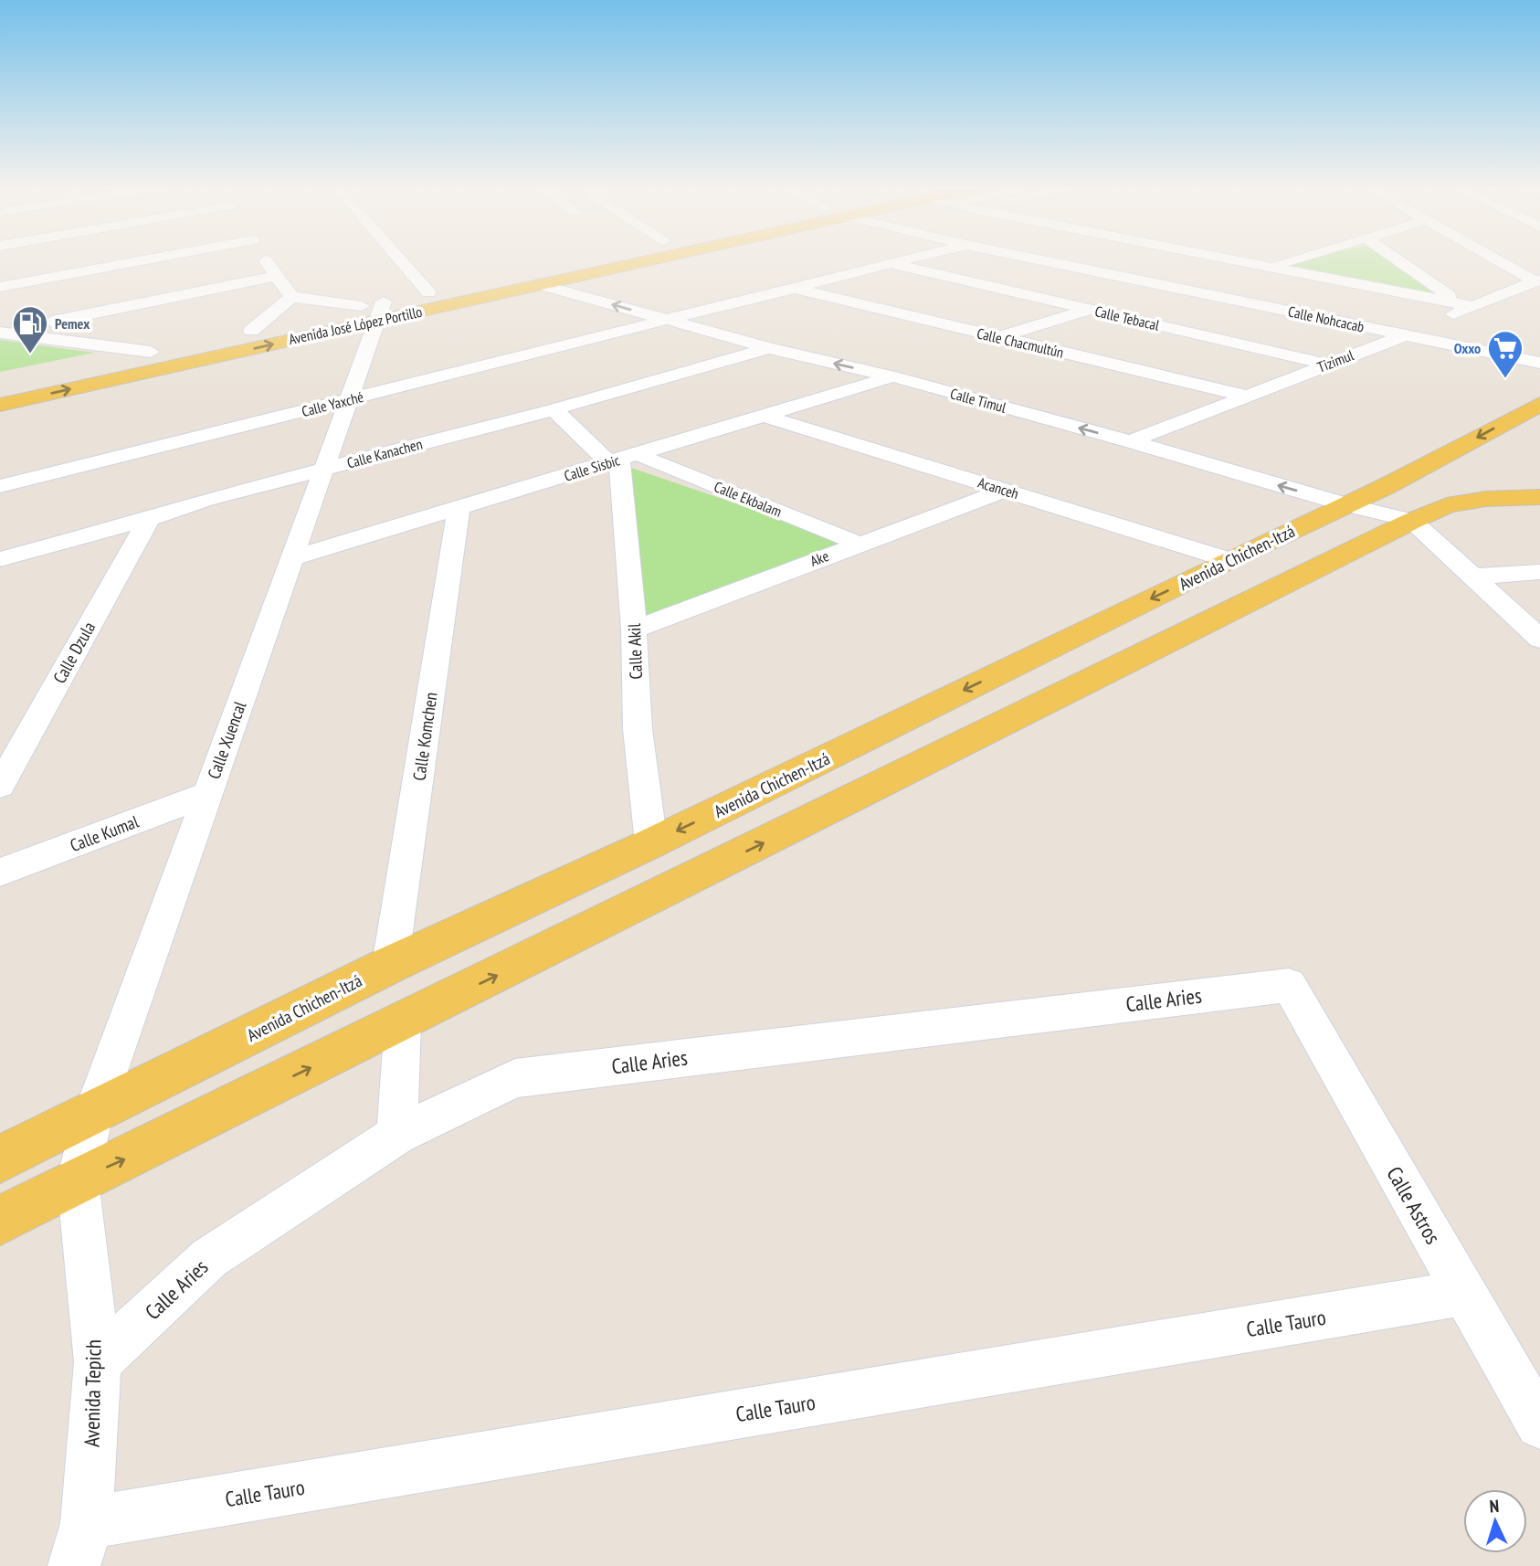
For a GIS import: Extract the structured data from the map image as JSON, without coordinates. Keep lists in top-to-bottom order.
{
  "streets": {
    "main road": ["Avenida José López Portillo", "Avenida Chichen-Itzá"],
    "street": [
      "Calle Tebacal",
      "Calle Nohcacab",
      "Calle Chacmultún",
      "Tizimul",
      "Calle Timul",
      "Calle Yaxché",
      "Calle Kanachen",
      "Calle Sisbic",
      "Acanceh",
      "Calle Ekbalam",
      "Ake",
      "Calle Akil",
      "Calle Dzula",
      "Calle Komchen",
      "Calle Xuencal",
      "Calle Kumal",
      "Calle Aries",
      "Calle Astros",
      "Calle Tauro",
      "Avenida Tepich"
    ]
  },
  "crossings": [
    ["Calle Tebacal", "Tizimul"],
    ["Calle Tebacal", "Calle Yaxché"],
    ["Calle Nohcacab", "Tizimul"],
    ["Avenida José López Portillo", "Calle Timul"],
    ["Avenida José López Portillo", "Calle Xuencal"],
    ["Calle Chacmultún", "Tizimul"],
    ["Calle Chacmultún", "Calle Yaxché"],
    ["Tizimul", "Calle Timul"],
    ["Calle Timul", "Calle Yaxché"],
    ["Calle Timul", "Calle Kanachen"],
    ["Calle Timul", "Calle Sisbic"],
    ["Calle Timul", "Avenida Chichen-Itzá"],
    ["Calle Yaxché", "Calle Xuencal"],
    ["Calle Kanachen", "Calle Dzula"],
    ["Calle Kanachen", "Calle Xuencal"],
    ["Calle Sisbic", "Acanceh"],
    ["Calle Sisbic", "Calle Ekbalam"],
    ["Calle Sisbic", "Calle Akil"],
    ["Calle Sisbic", "Calle Komchen"],
    ["Calle Sisbic", "Calle Xuencal"],
    ["Acanceh", "Avenida Chichen-Itzá"],
    ["Acanceh", "Ake"],
    ["Calle Ekbalam", "Ake"],
    ["Calle Ekbalam", "Calle Akil"],
    ["Avenida Chichen-Itzá", "Calle Akil"],
    ["Avenida Chichen-Itzá", "Calle Komchen"],
    ["Avenida Chichen-Itzá", "Calle Xuencal"],
    ["Ake", "Calle Akil"],
    ["Calle Xuencal", "Calle Kumal"],
    ["Calle Xuencal", "Avenida Tepich"],
    ["Calle Aries", "Calle Astros"],
    ["Calle Aries", "Avenida Tepich"],
    ["Calle Astros", "Calle Tauro"],
    ["Calle Tauro", "Avenida Tepich"]
  ],
  "places": {
    "fuel station": ["Pemex"],
    "supermarket": ["Oxxo"]
  },
  "north": "top"
}
